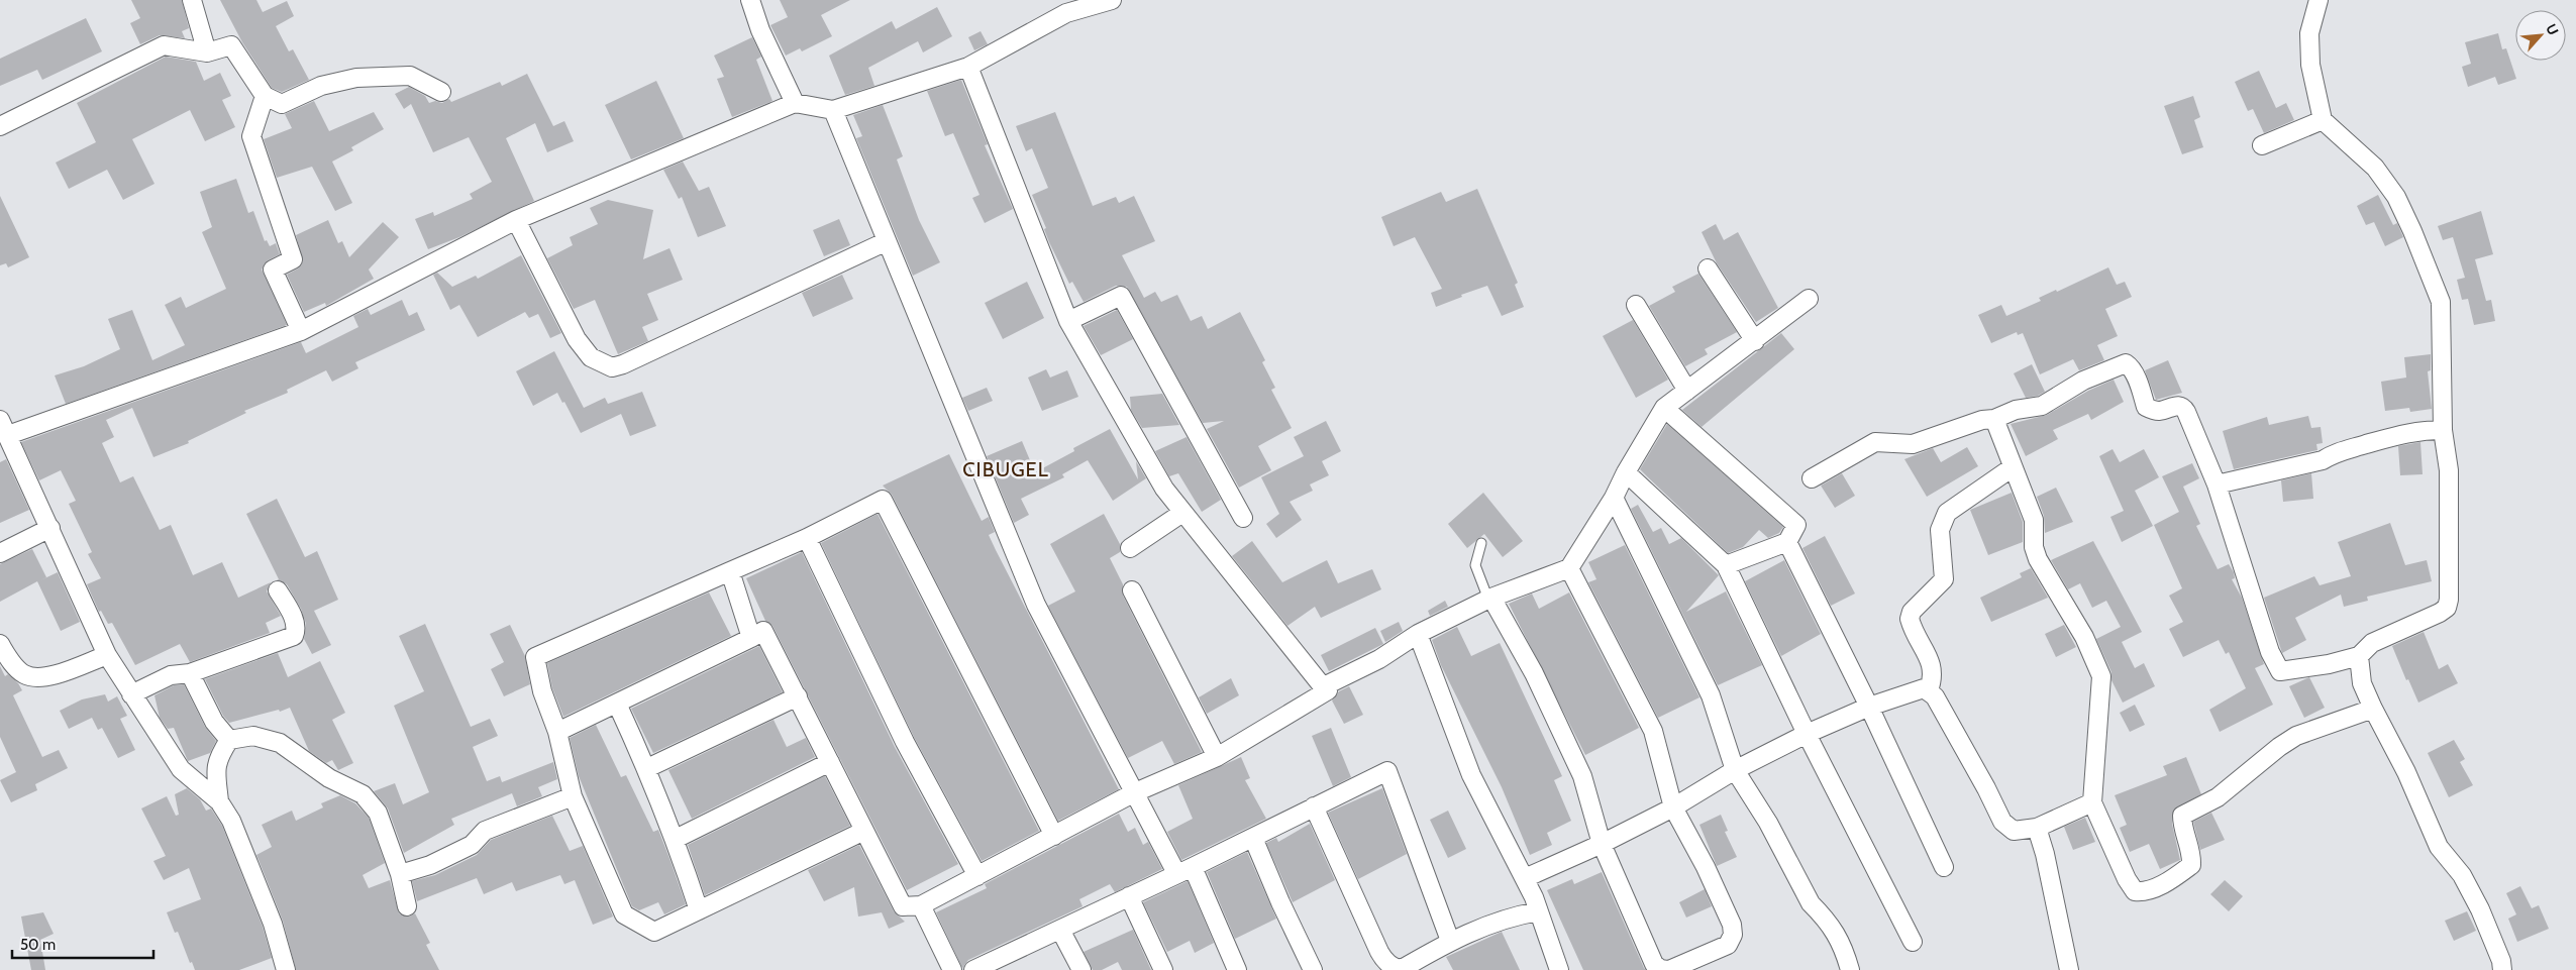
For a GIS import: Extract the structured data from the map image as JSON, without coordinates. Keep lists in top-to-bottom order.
{
  "districts": ["CIBUGEL"],
  "scale_bar": "50 m",
  "north": "top right"
}
